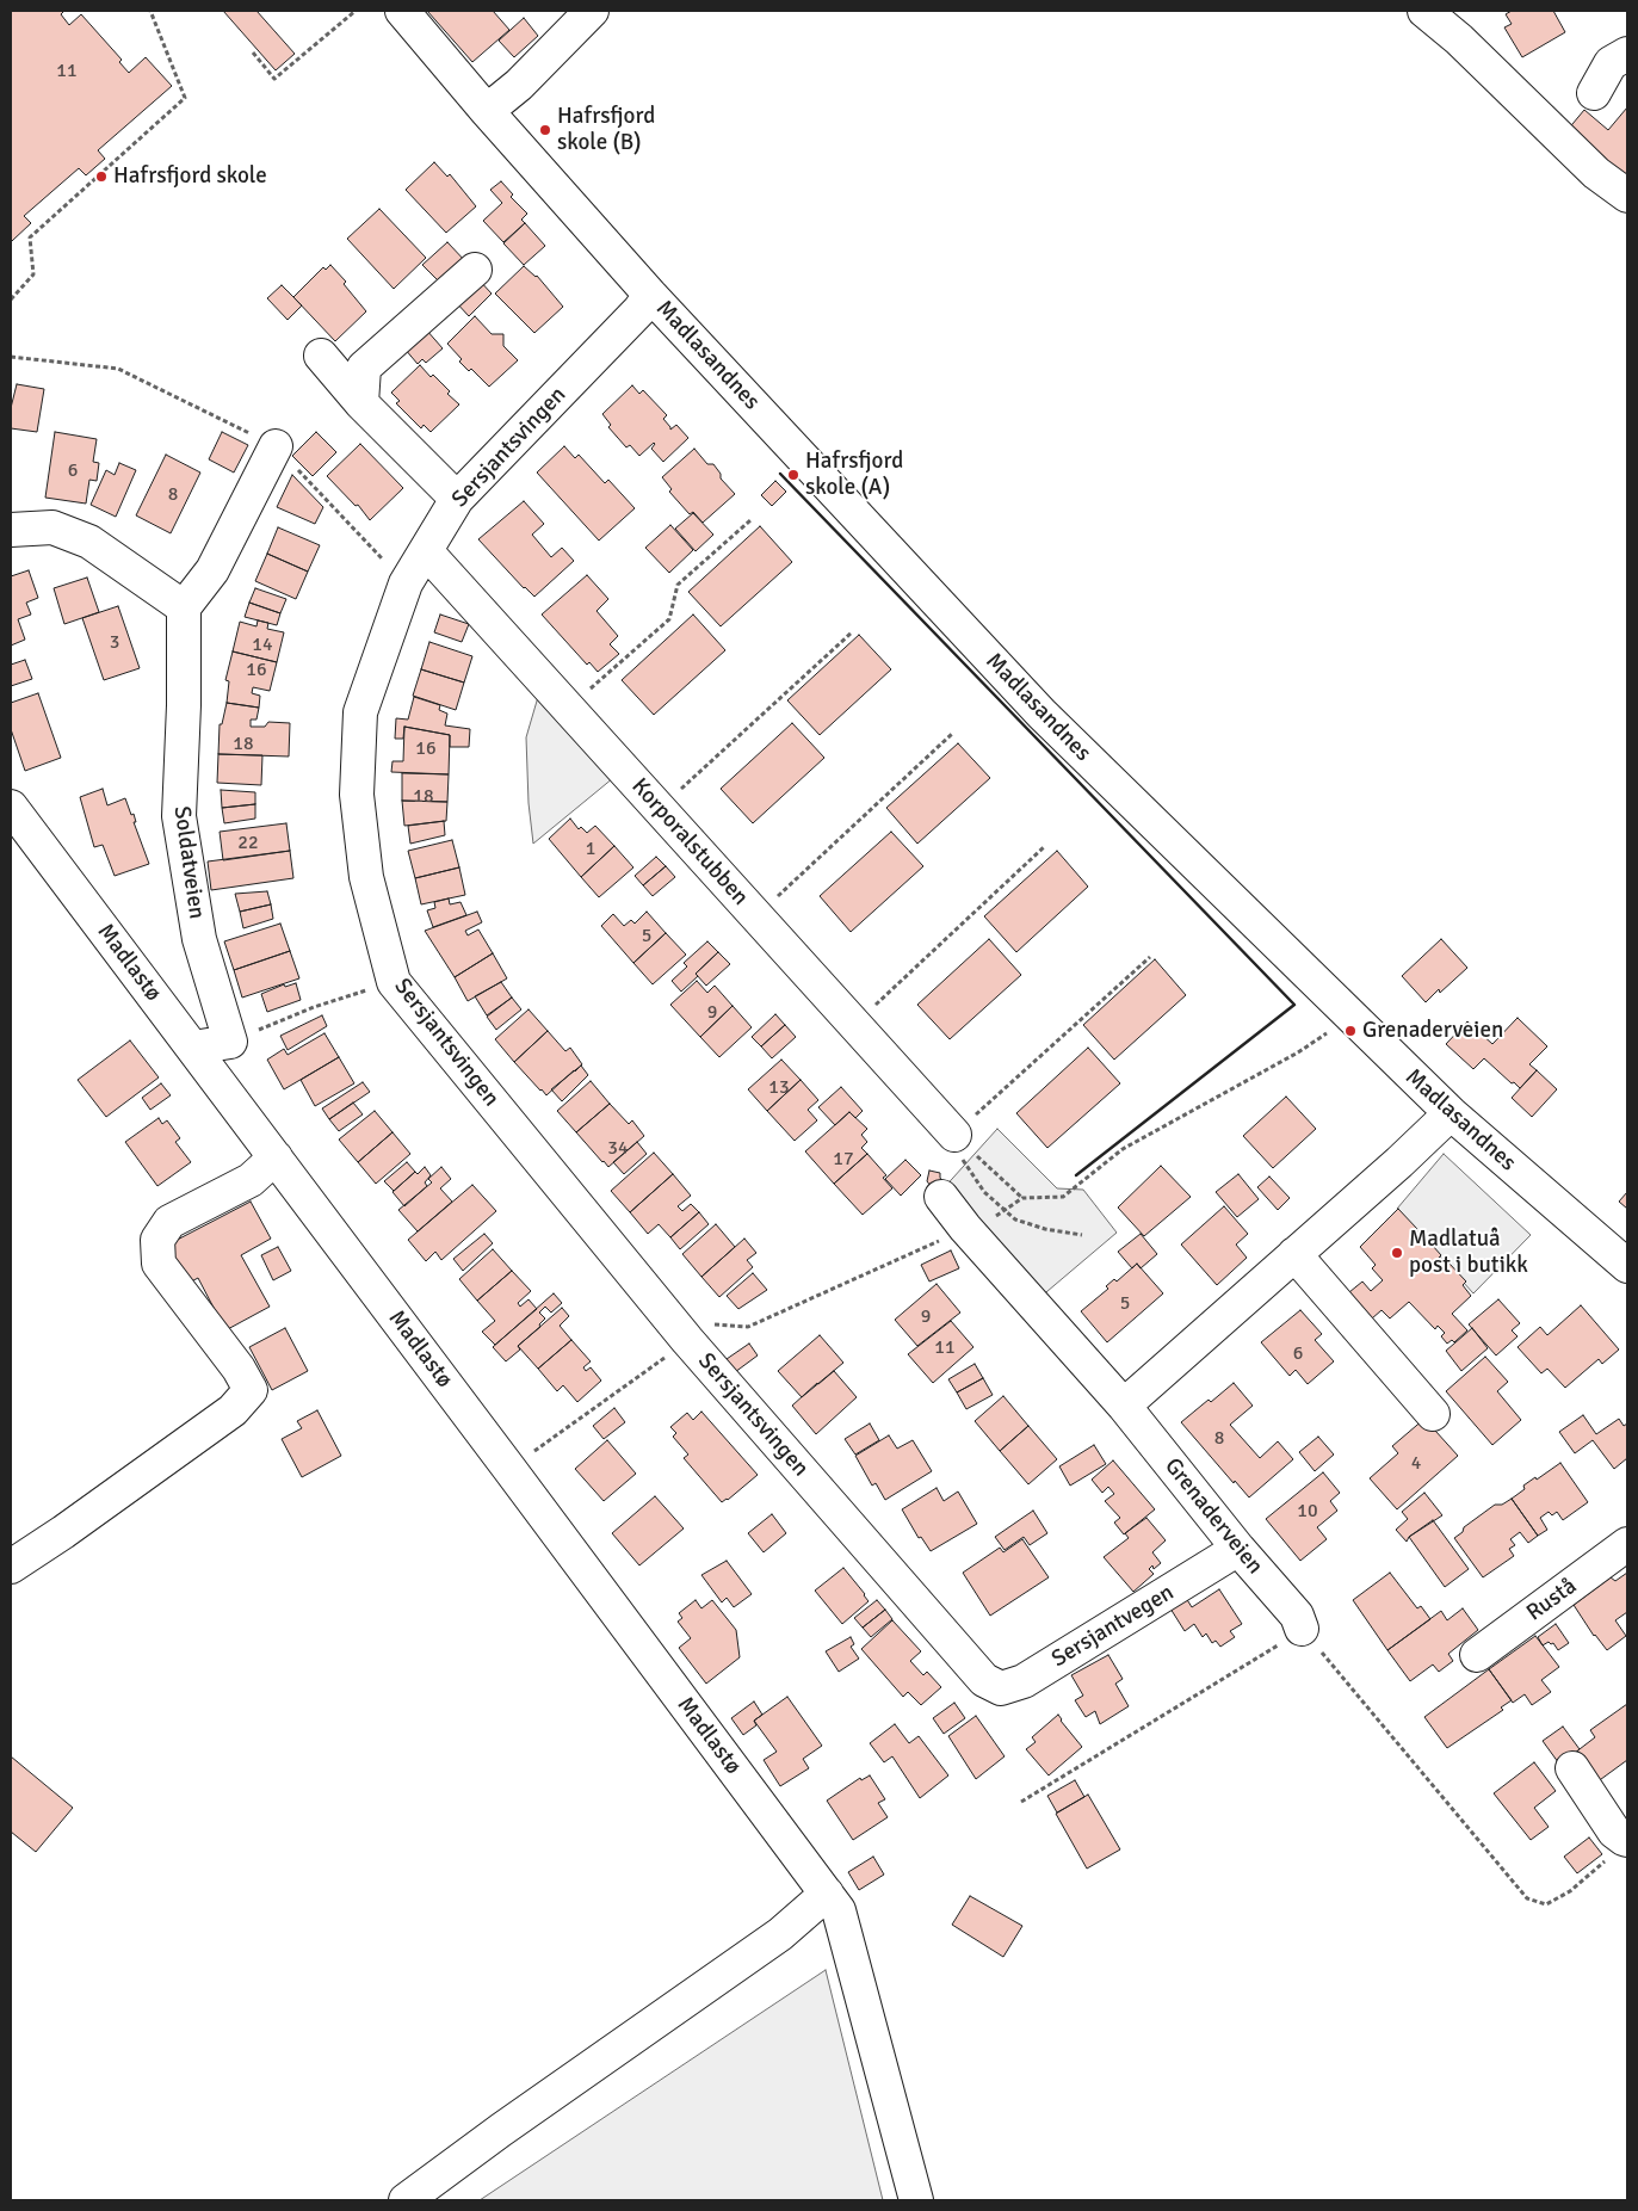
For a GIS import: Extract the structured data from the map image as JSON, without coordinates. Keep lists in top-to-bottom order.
{
  "streets": {
    "street": [
      "Madlasandnes",
      "Sersjantsvingen",
      "Korporalstubben",
      "Soldatveien",
      "Madlastø",
      "Grenaderveien",
      "Rustå",
      "Sersjantvegen"
    ]
  },
  "crossings": [
    ["Madlasandnes", "Sersjantsvingen"],
    ["Sersjantsvingen", "Korporalstubben"],
    ["Sersjantsvingen", "Sersjantvegen"],
    ["Grenaderveien", "Sersjantvegen"]
  ],
  "places": [
    "Hafrsfjord skole (B)",
    "Hafrsfjord skole",
    "Hafrsfjord skole (A)",
    "Grenaderveien",
    "Madlatuå post i butikk"
  ],
  "house_numbers": [
    "11",
    "6",
    "8",
    "3",
    "14",
    "16",
    "18",
    "16",
    "18",
    "22",
    "1",
    "5",
    "9",
    "13",
    "34",
    "17",
    "5",
    "9",
    "11",
    "6",
    "8",
    "4",
    "10"
  ]
}
